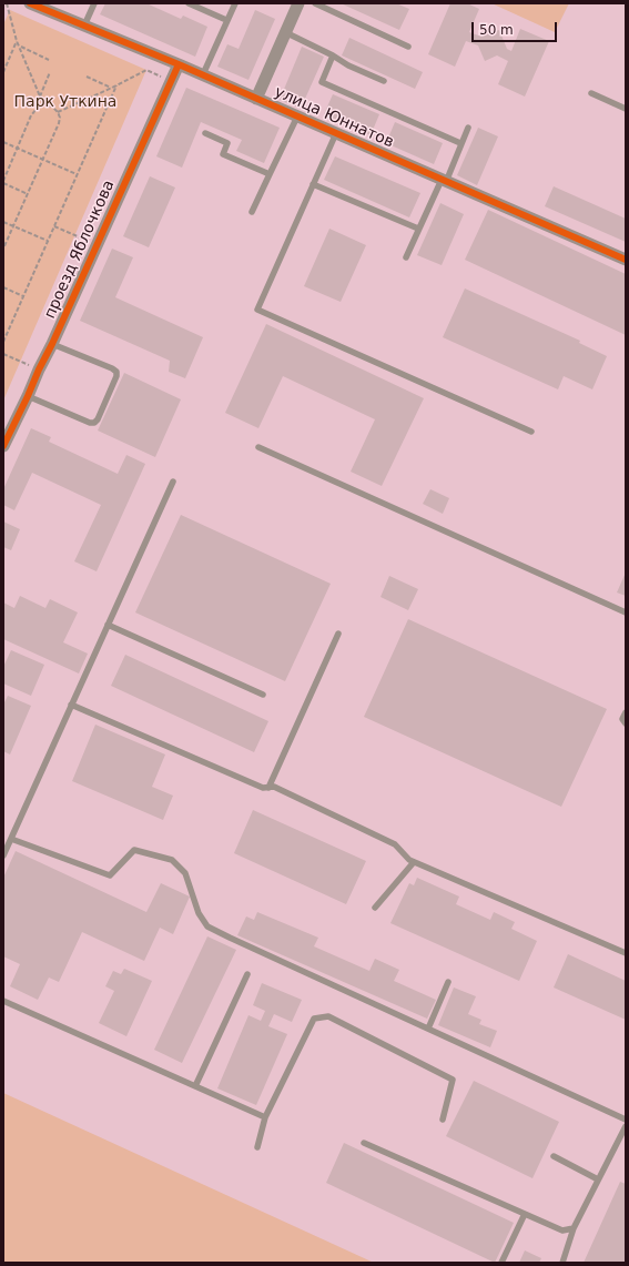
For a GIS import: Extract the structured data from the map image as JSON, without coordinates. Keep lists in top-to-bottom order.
{
  "streets": {
    "street": ["улица Юннатов", "проезд Яблочкова"]
  },
  "crossings": [
    ["улица Юннатов", "проезд Яблочкова"]
  ],
  "parks": ["Парк Уткина"],
  "scale_bar": "50 m"
}
